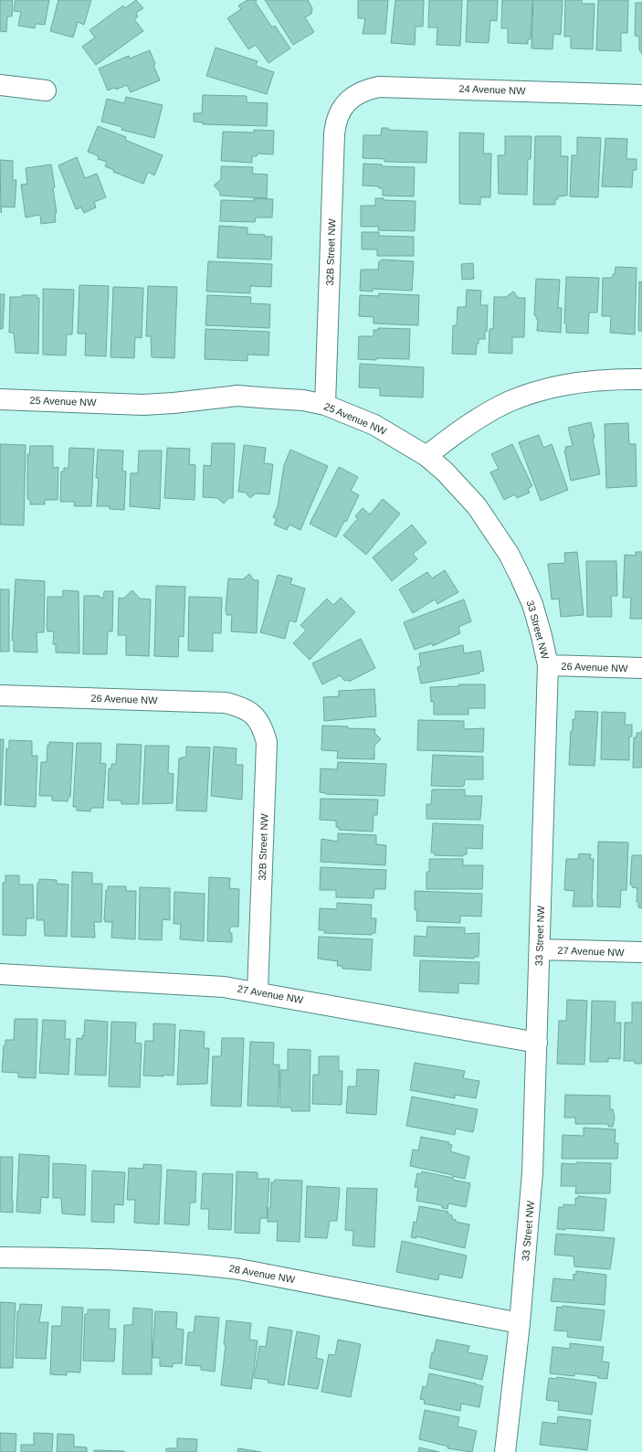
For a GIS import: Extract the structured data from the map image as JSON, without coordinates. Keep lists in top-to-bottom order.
{
  "streets": {
    "street": [
      "24 Avenue NW",
      "32B Street NW",
      "25 Avenue NW",
      "33 Street NW",
      "26 Avenue NW",
      "27 Avenue NW",
      "28 Avenue NW"
    ]
  },
  "crossings": [
    ["24 Avenue NW", "32B Street NW"],
    ["32B Street NW", "25 Avenue NW"],
    ["32B Street NW", "26 Avenue NW"],
    ["32B Street NW", "27 Avenue NW"],
    ["25 Avenue NW", "33 Street NW"],
    ["33 Street NW", "26 Avenue NW"],
    ["33 Street NW", "27 Avenue NW"],
    ["33 Street NW", "28 Avenue NW"]
  ]
}
